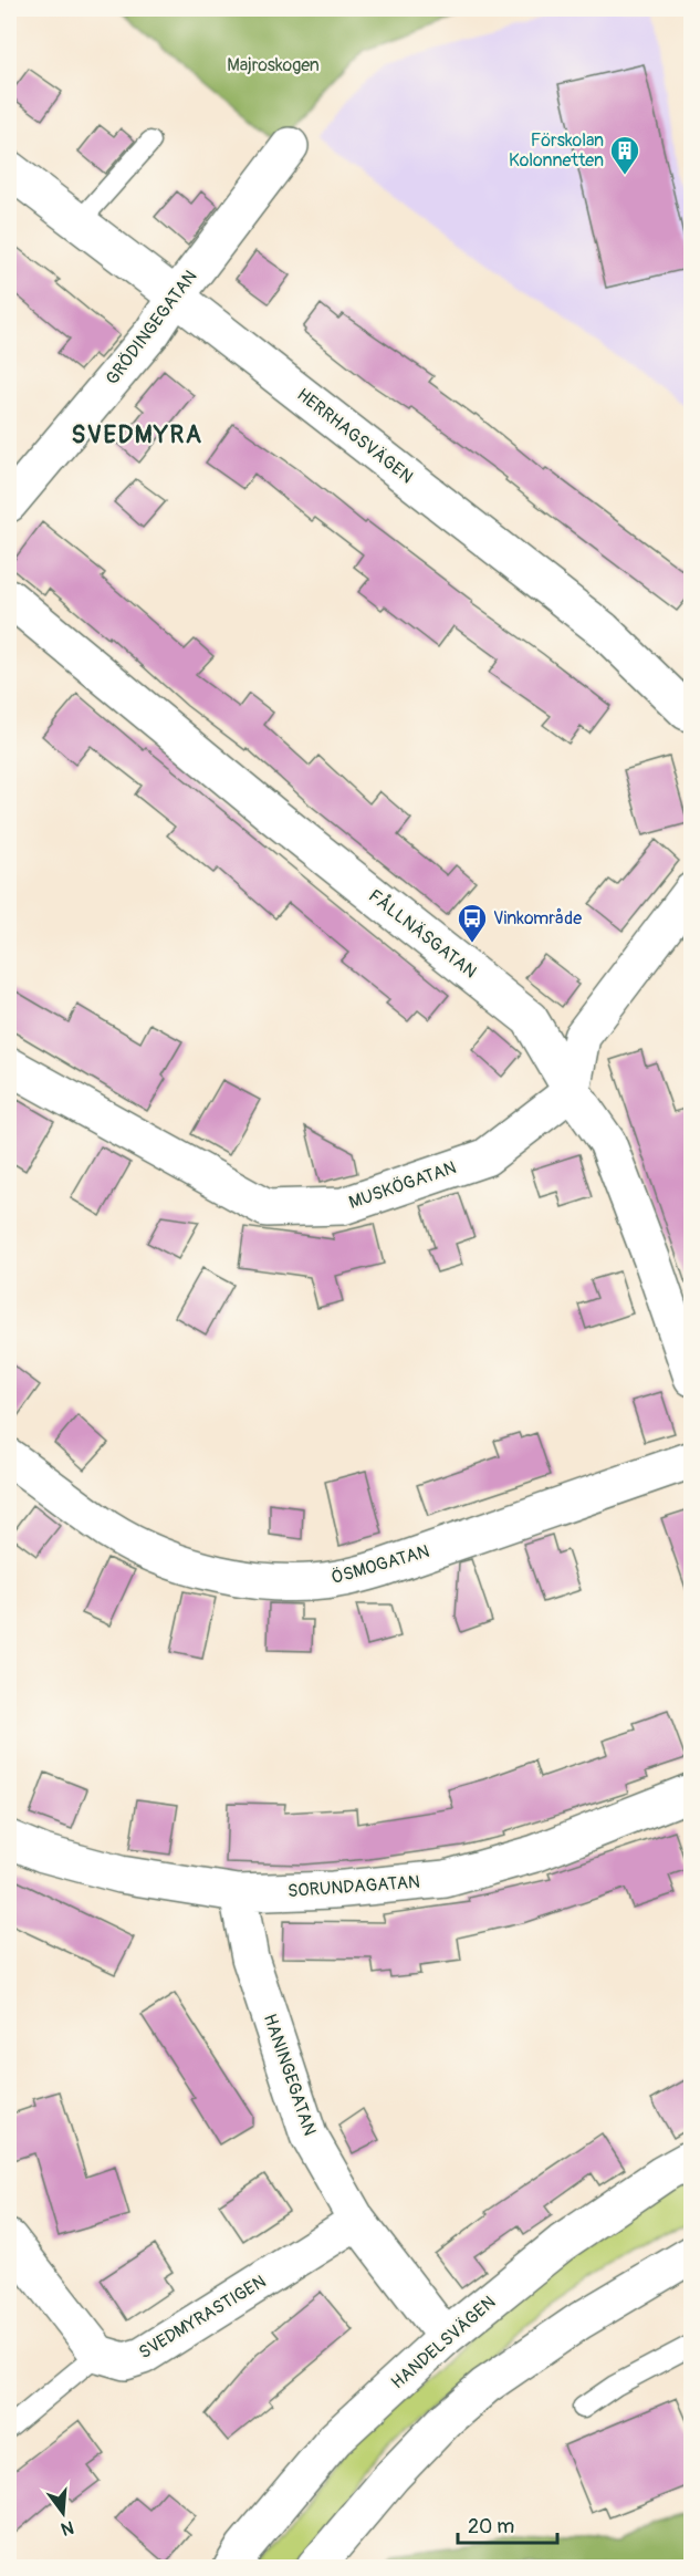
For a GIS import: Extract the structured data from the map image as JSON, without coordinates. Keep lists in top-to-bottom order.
{
  "streets": {
    "street": [
      "GRÖDINGEGATAN",
      "HERRHAGSVÄGEN",
      "FÅLLNÄSGATAN",
      "MUSKÖGATAN",
      "ÖSMOGATAN",
      "SORUNDAGATAN",
      "HANINGEGATAN",
      "SVEDMYRASTIGEN",
      "HANDELSVÄGEN"
    ]
  },
  "crossings": [
    ["GRÖDINGEGATAN", "HERRHAGSVÄGEN"],
    ["FÅLLNÄSGATAN", "MUSKÖGATAN"],
    ["SORUNDAGATAN", "HANINGEGATAN"],
    ["HANINGEGATAN", "SVEDMYRASTIGEN"],
    ["HANINGEGATAN", "HANDELSVÄGEN"]
  ],
  "districts": ["SVEDMYRA"],
  "parks": ["Majroskogen"],
  "places": {
    "building": ["Förskolan Kolonnetten"],
    "bus stop": ["Vinkområde"]
  },
  "scale_bar": "20 m",
  "north": "bottom"
}
